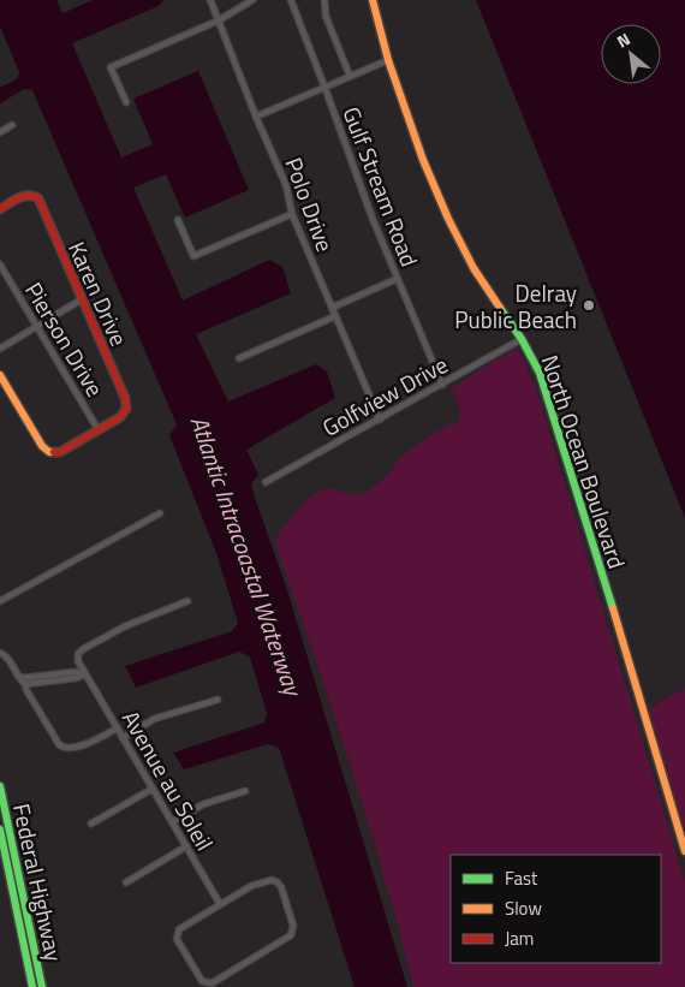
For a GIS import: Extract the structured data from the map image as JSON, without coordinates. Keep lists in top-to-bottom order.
{
  "streets": {
    "main road": ["Karen Drive", "North Ocean Boulevard", "Federal Highway"],
    "street": [
      "Gulf Stream Road",
      "Polo Drive",
      "Pierson Drive",
      "Golfview Drive",
      "Avenue au Soleil"
    ]
  },
  "crossings": [
    ["Gulf Stream Road", "Golfview Drive"],
    ["Polo Drive", "Golfview Drive"],
    ["Karen Drive", "Pierson Drive"],
    ["Golfview Drive", "North Ocean Boulevard"]
  ],
  "water": ["Atlantic Intracoastal Waterway"],
  "places": ["Delray Public Beach"],
  "legend": ["Fast", "Slow", "Jam"],
  "north": "top left"
}
